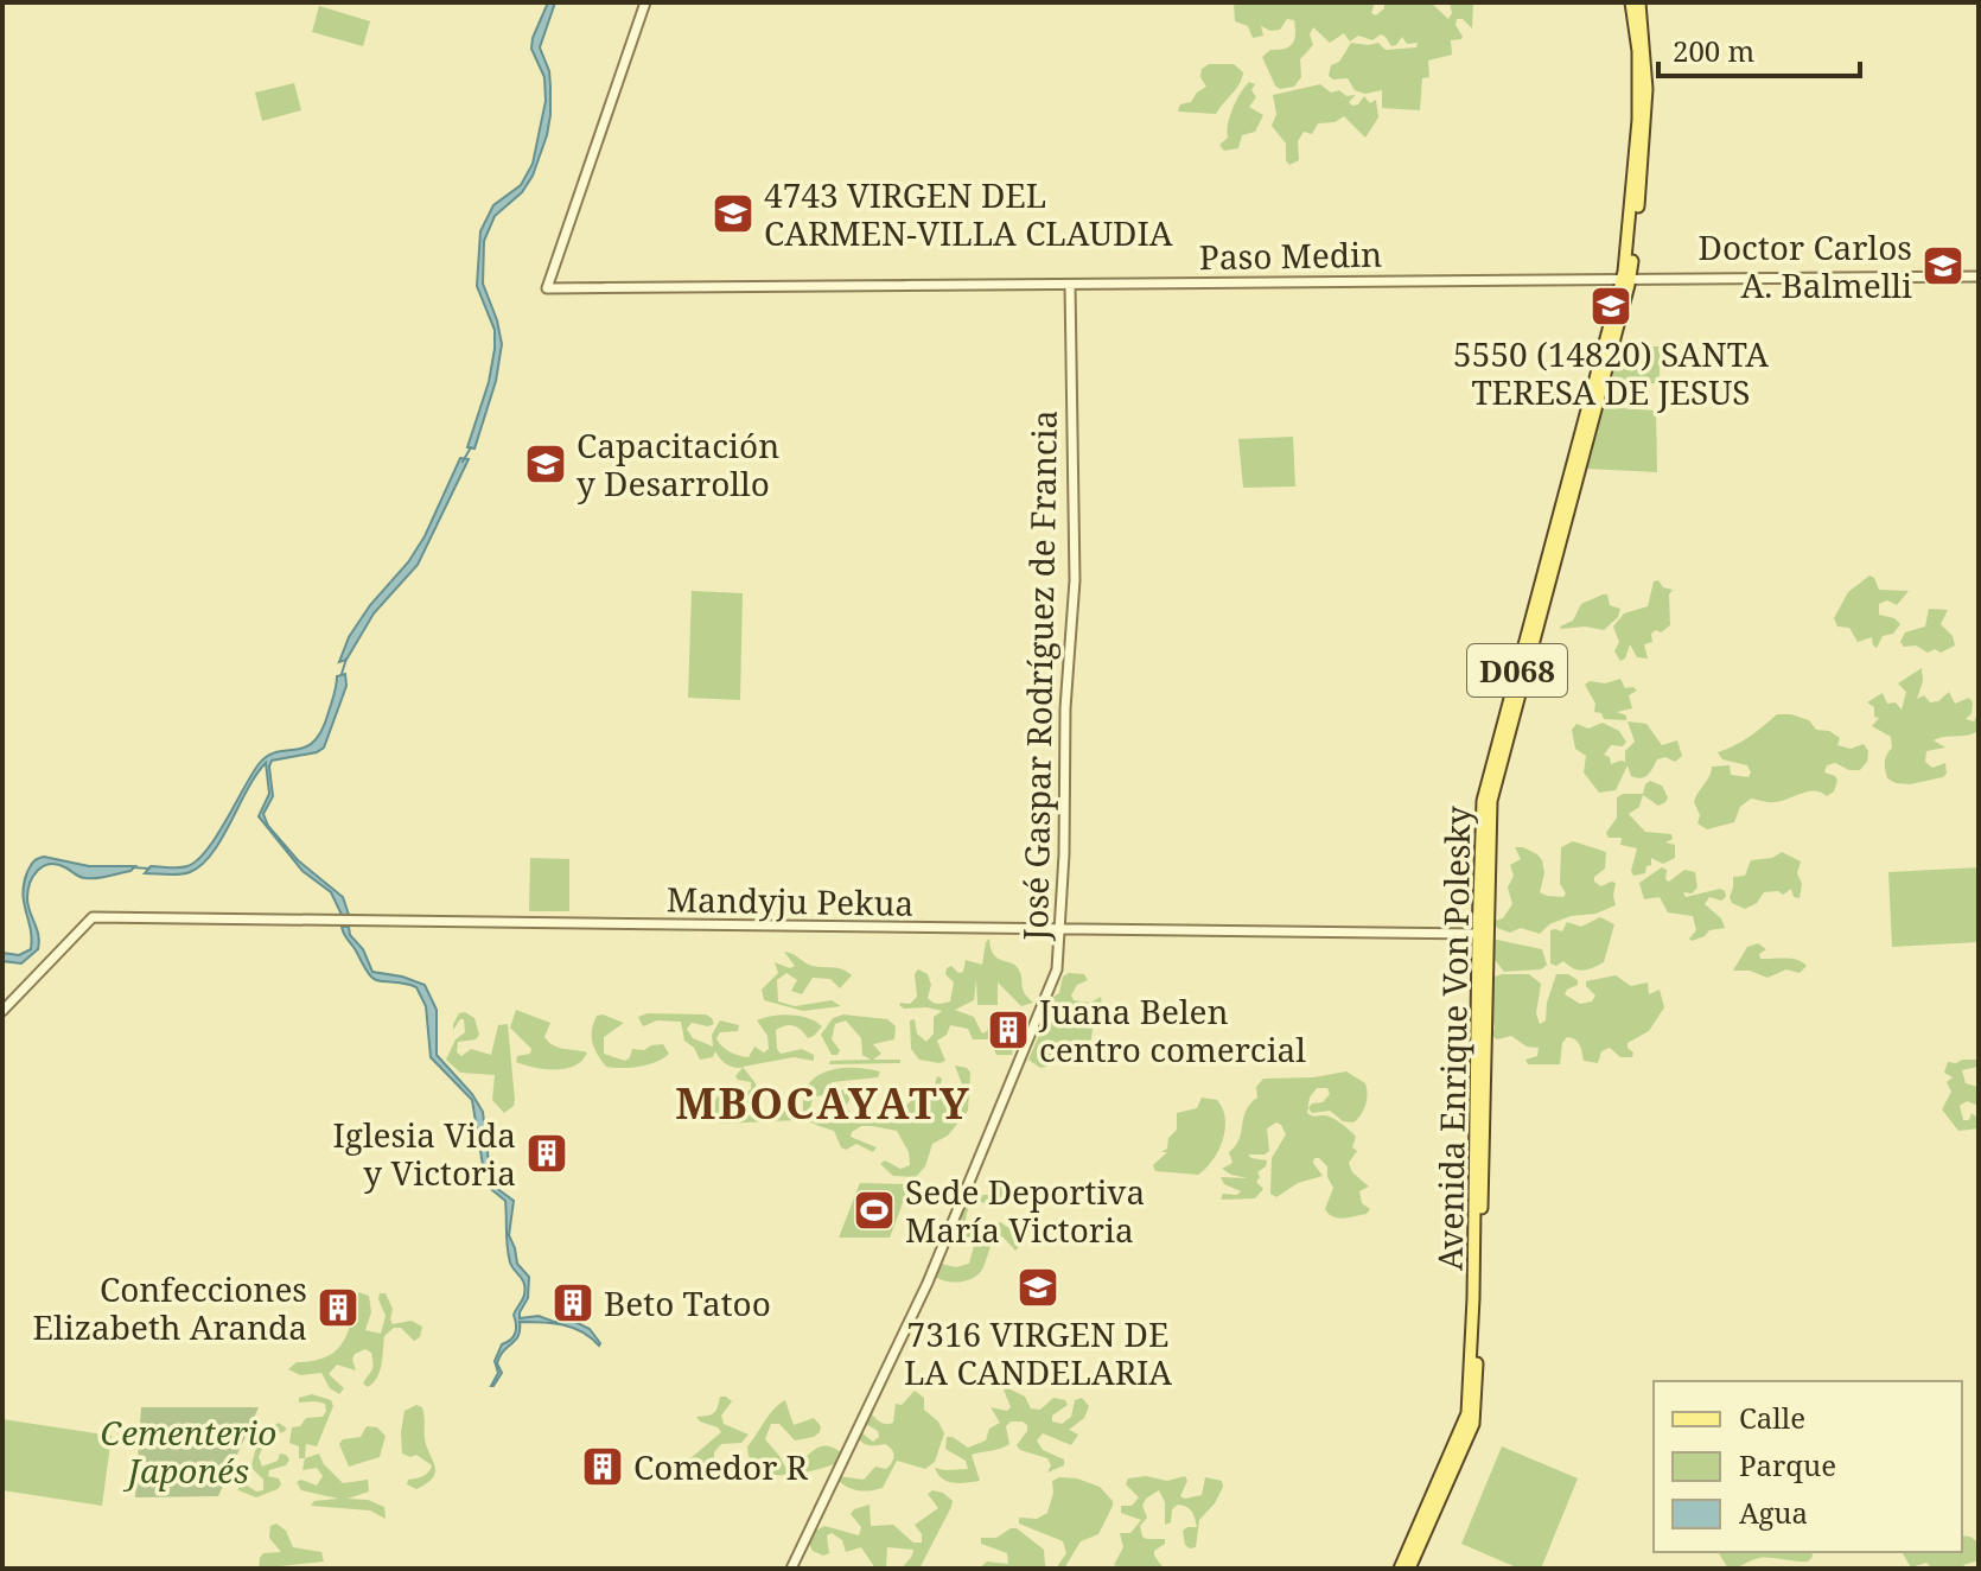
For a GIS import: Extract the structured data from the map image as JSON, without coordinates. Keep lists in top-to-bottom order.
{
  "streets": {
    "main road": ["D068", "Avenida Enrique Von Polesky"],
    "street": ["Paso Medin", "José Gaspar Rodríguez de Francia", "Mandyju Pekua"]
  },
  "crossings": [
    ["Paso Medin", "José Gaspar Rodríguez de Francia"],
    ["Paso Medin", "Avenida Enrique Von Polesky"],
    ["José Gaspar Rodríguez de Francia", "Mandyju Pekua"],
    ["Mandyju Pekua", "Avenida Enrique Von Polesky"]
  ],
  "districts": ["MBOCAYATY"],
  "parks": ["Cementerio Japonés"],
  "places": {
    "school or university": [
      "4743 VIRGEN DEL CARMEN-VILLA CLAUDIA",
      "Doctor Carlos A. Balmelli",
      "5550 (14820) SANTA TERESA DE JESUS",
      "Capacitación y Desarrollo",
      "7316 VIRGEN DE LA CANDELARIA"
    ],
    "building": [
      "Juana Belen centro comercial",
      "Iglesia Vida y Victoria",
      "Beto Tatoo",
      "Confecciones Elizabeth Aranda",
      "Comedor R"
    ],
    "sports": ["Sede Deportiva María Victoria"]
  },
  "legend": ["Calle", "Parque", "Agua"],
  "scale_bar": "200 m"
}
